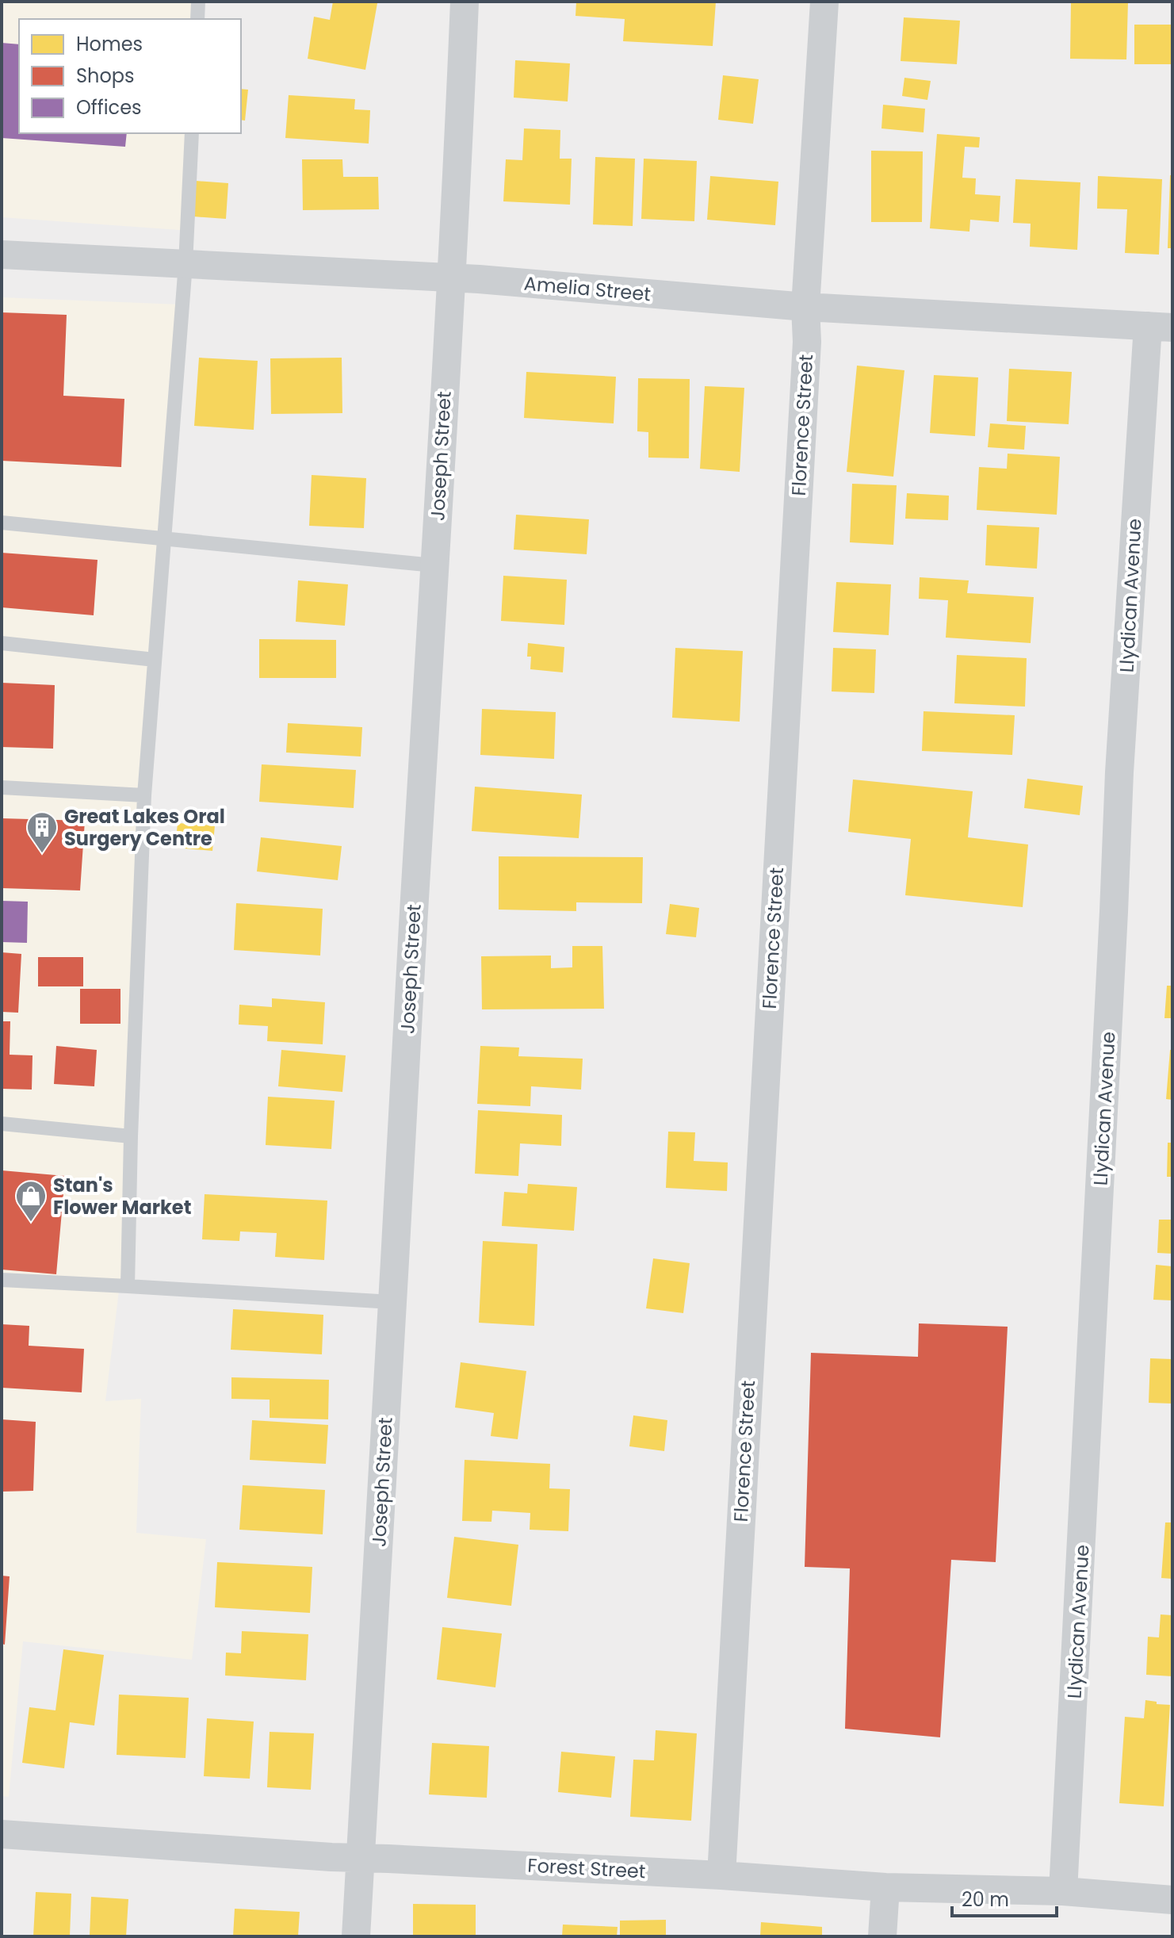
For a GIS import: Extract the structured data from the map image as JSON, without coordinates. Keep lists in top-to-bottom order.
{
  "streets": {
    "street": [
      "Amelia Street",
      "Florence Street",
      "Joseph Street",
      "Llydican Avenue",
      "Forest Street"
    ]
  },
  "crossings": [
    ["Amelia Street", "Florence Street"],
    ["Amelia Street", "Joseph Street"],
    ["Amelia Street", "Llydican Avenue"],
    ["Florence Street", "Forest Street"],
    ["Joseph Street", "Forest Street"],
    ["Llydican Avenue", "Forest Street"]
  ],
  "places": {
    "building": ["Great Lakes Oral Surgery Centre"],
    "shop": ["Stan's Flower Market"]
  },
  "legend": ["Homes", "Shops", "Offices"],
  "scale_bar": "20 m"
}
